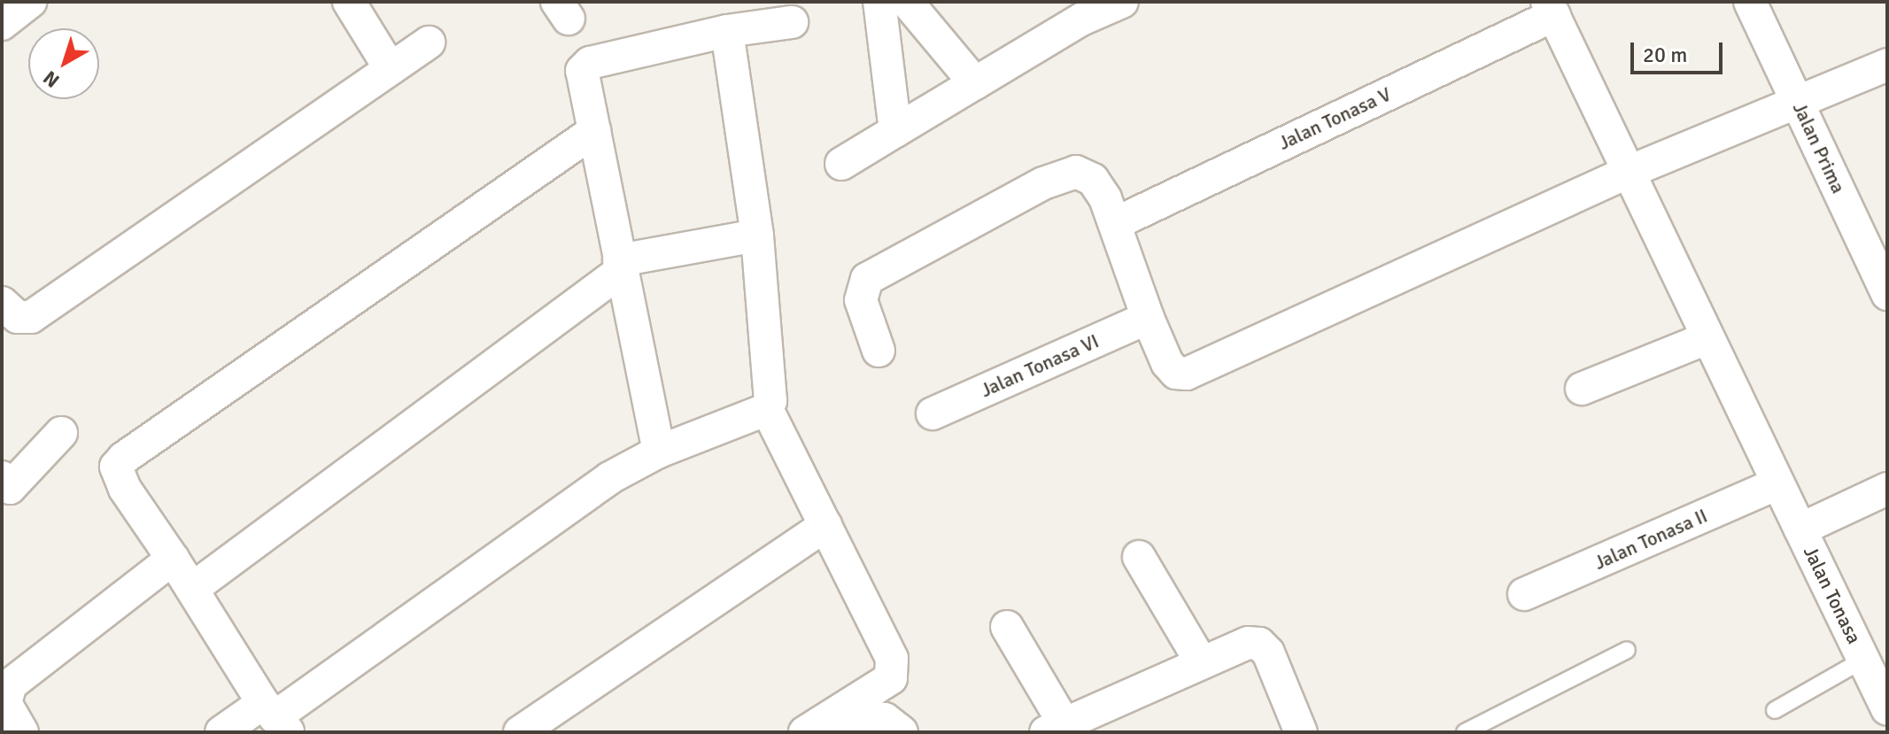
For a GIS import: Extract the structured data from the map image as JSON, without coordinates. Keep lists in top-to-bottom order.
{
  "streets": {
    "street": [
      "Jalan Tonasa V",
      "Jalan Prima",
      "Jalan Tonasa VI",
      "Jalan Tonasa II",
      "Jalan Tonasa"
    ]
  },
  "scale_bar": "20 m",
  "north": "bottom left"
}
